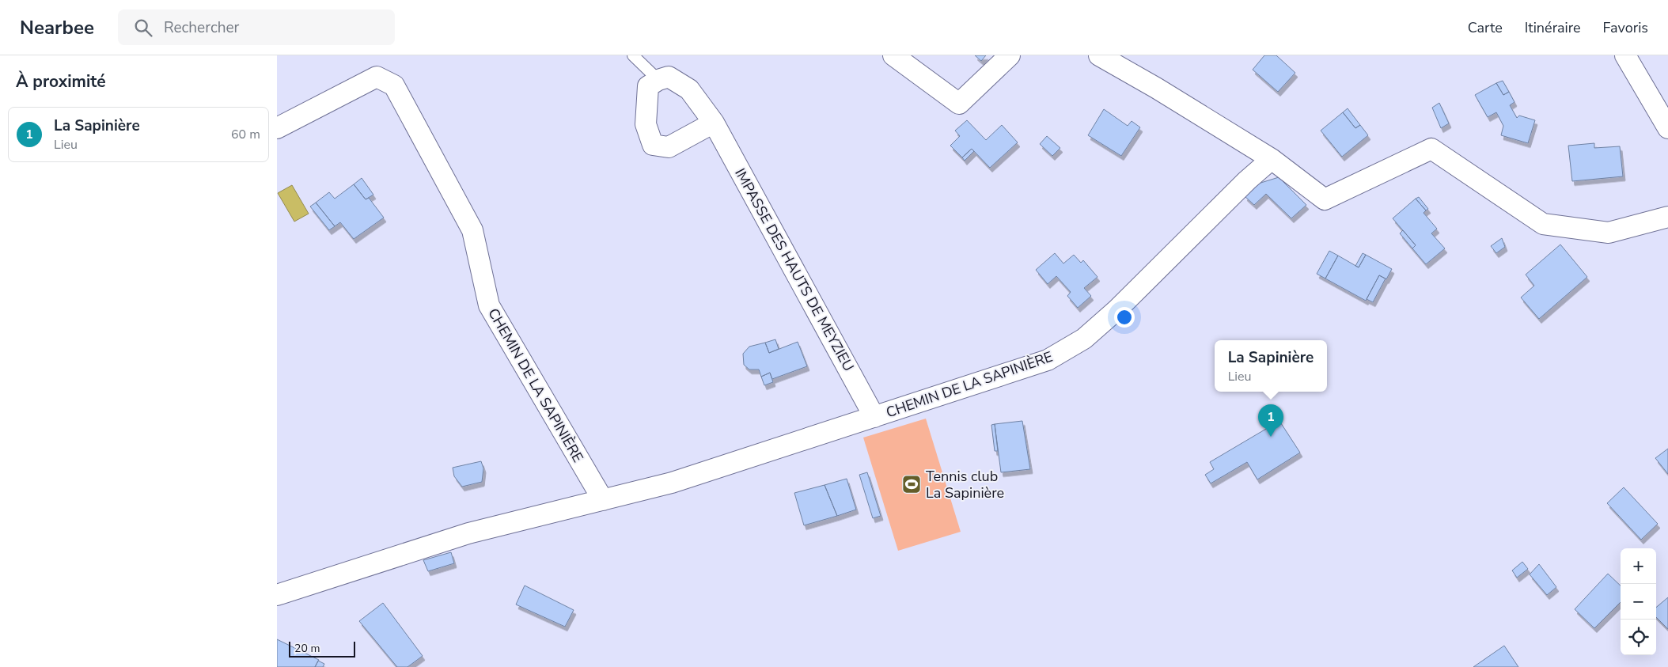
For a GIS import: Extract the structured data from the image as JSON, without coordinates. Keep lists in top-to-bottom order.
{
  "streets": {
    "street": ["IMPASSE DES HAUTS DE MEYZIEU", "CHEMIN DE LA SAPINIÈRE"]
  },
  "crossings": [
    ["IMPASSE DES HAUTS DE MEYZIEU", "CHEMIN DE LA SAPINIÈRE"]
  ],
  "places": {
    "sports": ["Tennis club La Sapinière"]
  },
  "scale_bar": "20 m",
  "page": {
    "header": "Nearbee",
    "search": "Rechercher",
    "nav": ["Carte", "Itinéraire", "Favoris"],
    "heading": "À proximité",
    "list": [
      {
        "mark": "1",
        "name": "La Sapinière",
        "note": "Lieu",
        "value": "60 m"
      }
    ],
    "popup": ["La Sapinière", "Lieu"],
    "pins": "1",
    "map_buttons": ["+", "−"],
    "scale": "20 m"
  }
}
